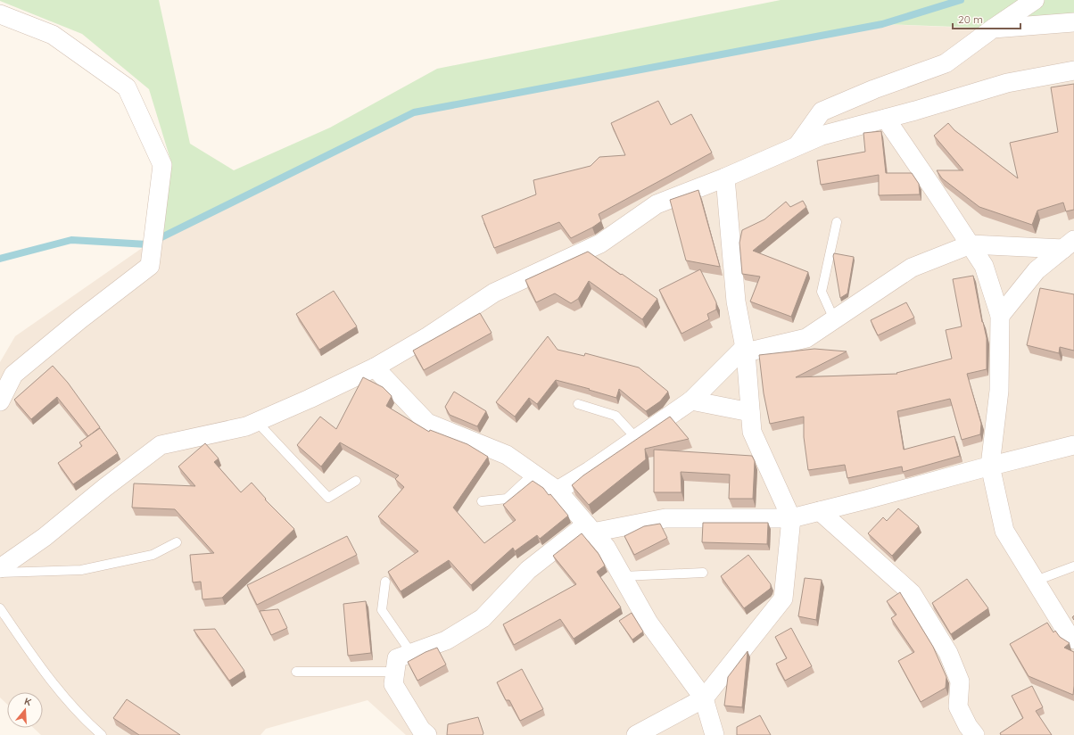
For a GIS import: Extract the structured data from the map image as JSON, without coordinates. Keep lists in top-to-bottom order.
{
  "scale_bar": "20 m",
  "north": "top"
}
